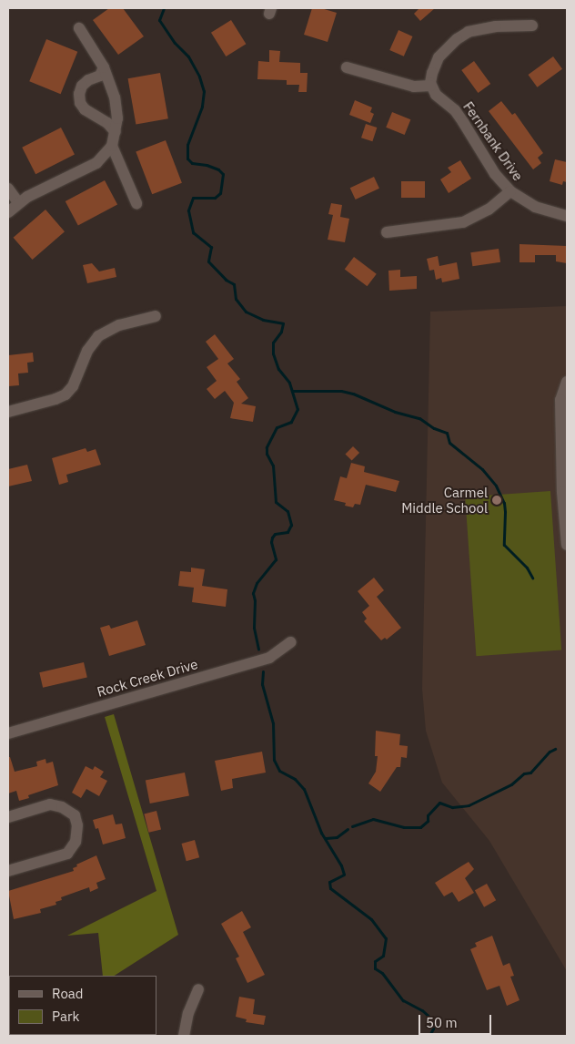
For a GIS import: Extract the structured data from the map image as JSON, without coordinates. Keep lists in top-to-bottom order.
{
  "streets": {
    "street": ["Fernbank Drive", "Rock Creek Drive"]
  },
  "places": ["Carmel Middle School"],
  "legend": ["Road", "Park"],
  "scale_bar": "50 m"
}
